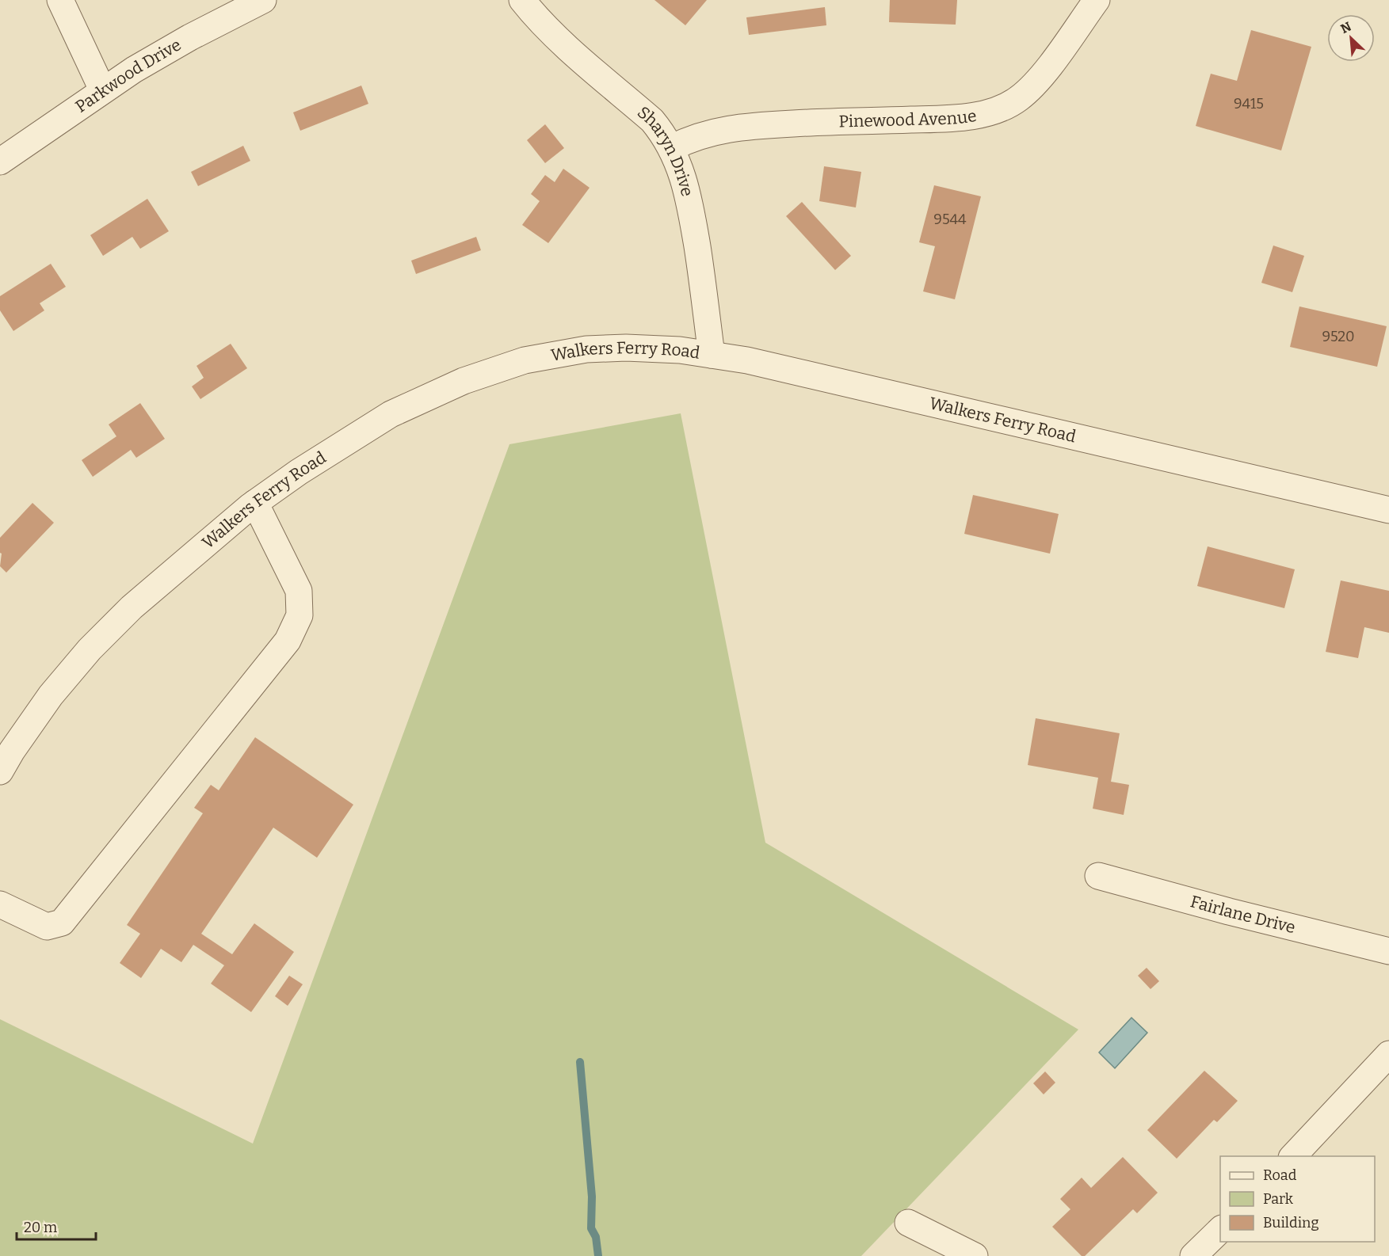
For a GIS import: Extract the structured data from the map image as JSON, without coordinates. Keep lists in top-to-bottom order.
{
  "streets": {
    "street": [
      "Parkwood Drive",
      "Pinewood Avenue",
      "Sharyn Drive",
      "Walkers Ferry Road",
      "Fairlane Drive"
    ]
  },
  "crossings": [
    ["Pinewood Avenue", "Sharyn Drive"],
    ["Sharyn Drive", "Walkers Ferry Road"]
  ],
  "house_numbers": ["9415", "9544", "9520"],
  "legend": ["Road", "Park", "Building"],
  "scale_bar": "20 m",
  "north": "top left"
}
